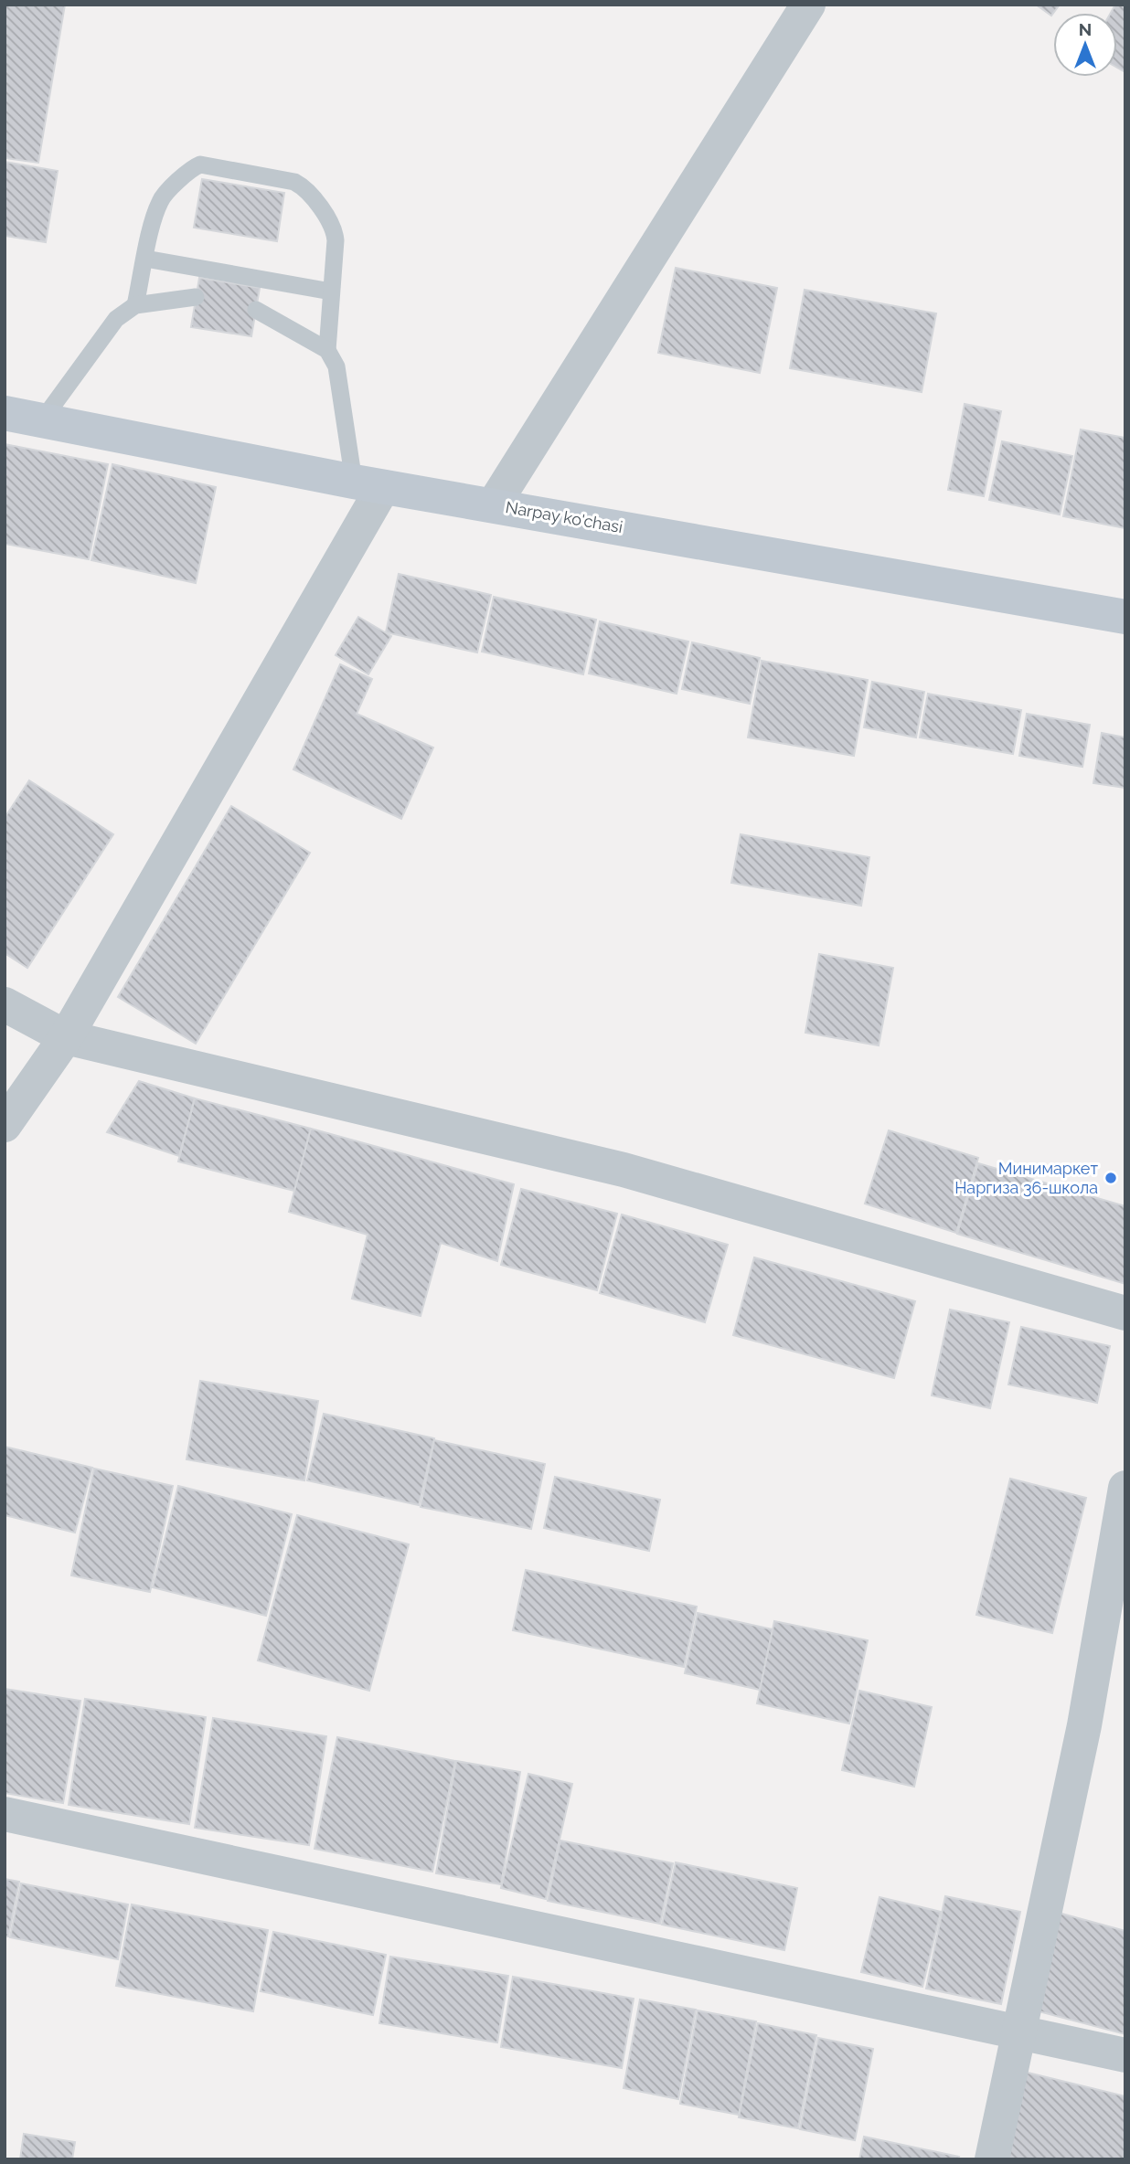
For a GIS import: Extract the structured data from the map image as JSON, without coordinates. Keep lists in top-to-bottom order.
{
  "streets": {
    "main road": ["Narpay ko'chasi"]
  },
  "places": ["Минимаркет Наргиза 36-школа"],
  "north": "top"
}
